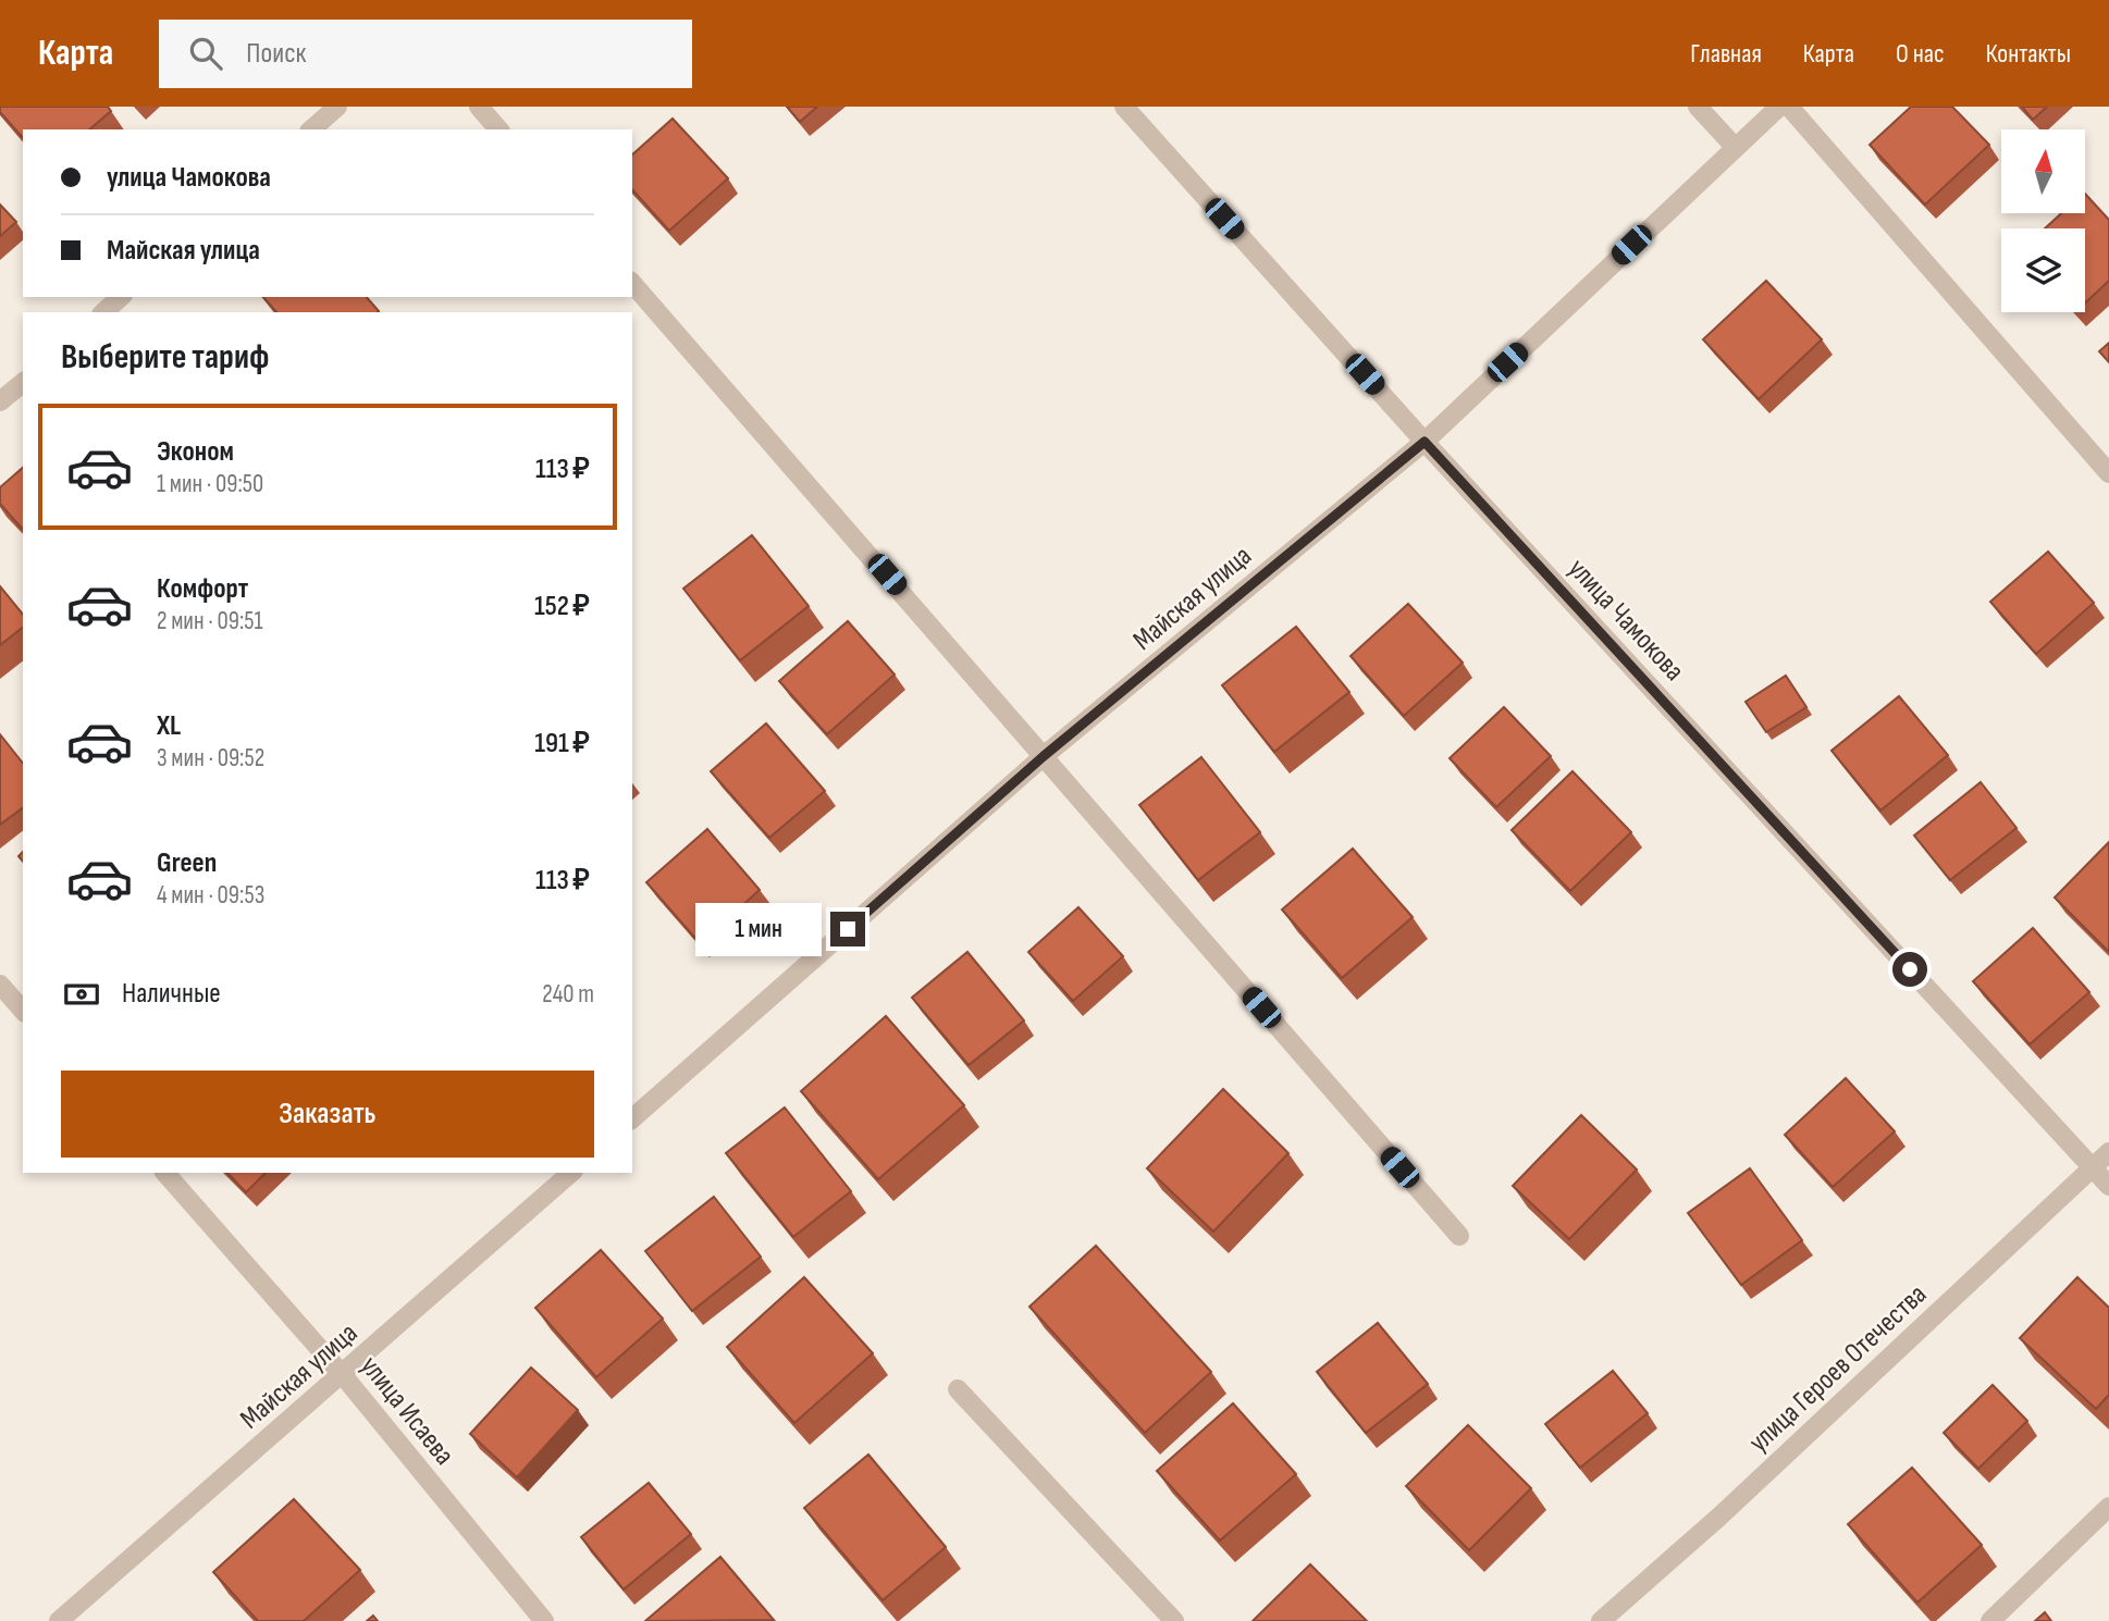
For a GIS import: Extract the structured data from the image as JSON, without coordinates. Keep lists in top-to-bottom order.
{
  "streets": {
    "street": [
      "Майская улица",
      "улица Чамокова",
      "улица Героев Отечества",
      "улица Исаева"
    ]
  },
  "crossings": [
    ["Майская улица", "улица Чамокова"],
    ["Майская улица", "улица Исаева"],
    ["улица Чамокова", "улица Героев Отечества"]
  ],
  "north": "top",
  "page": {
    "header": "Карта",
    "search": "Поиск",
    "nav": [
      "Главная",
      "Карта",
      "О нас",
      "Контакты"
    ],
    "banner": ["улица Чамокова", "Майская улица"],
    "heading": "Выберите тариф",
    "list": [
      {
        "name": "Эконом",
        "note": "1 мин · 09:50",
        "value": "113 ₽"
      },
      {
        "name": "Комфорт",
        "note": "2 мин · 09:51",
        "value": "152 ₽"
      },
      {
        "name": "XL",
        "note": "3 мин · 09:52",
        "value": "191 ₽"
      },
      {
        "name": "Green",
        "note": "4 мин · 09:53",
        "value": "113 ₽"
      }
    ],
    "bubble": "1 мин",
    "pay": ["Наличные", "240 m"],
    "buttons": "Заказать"
  }
}
